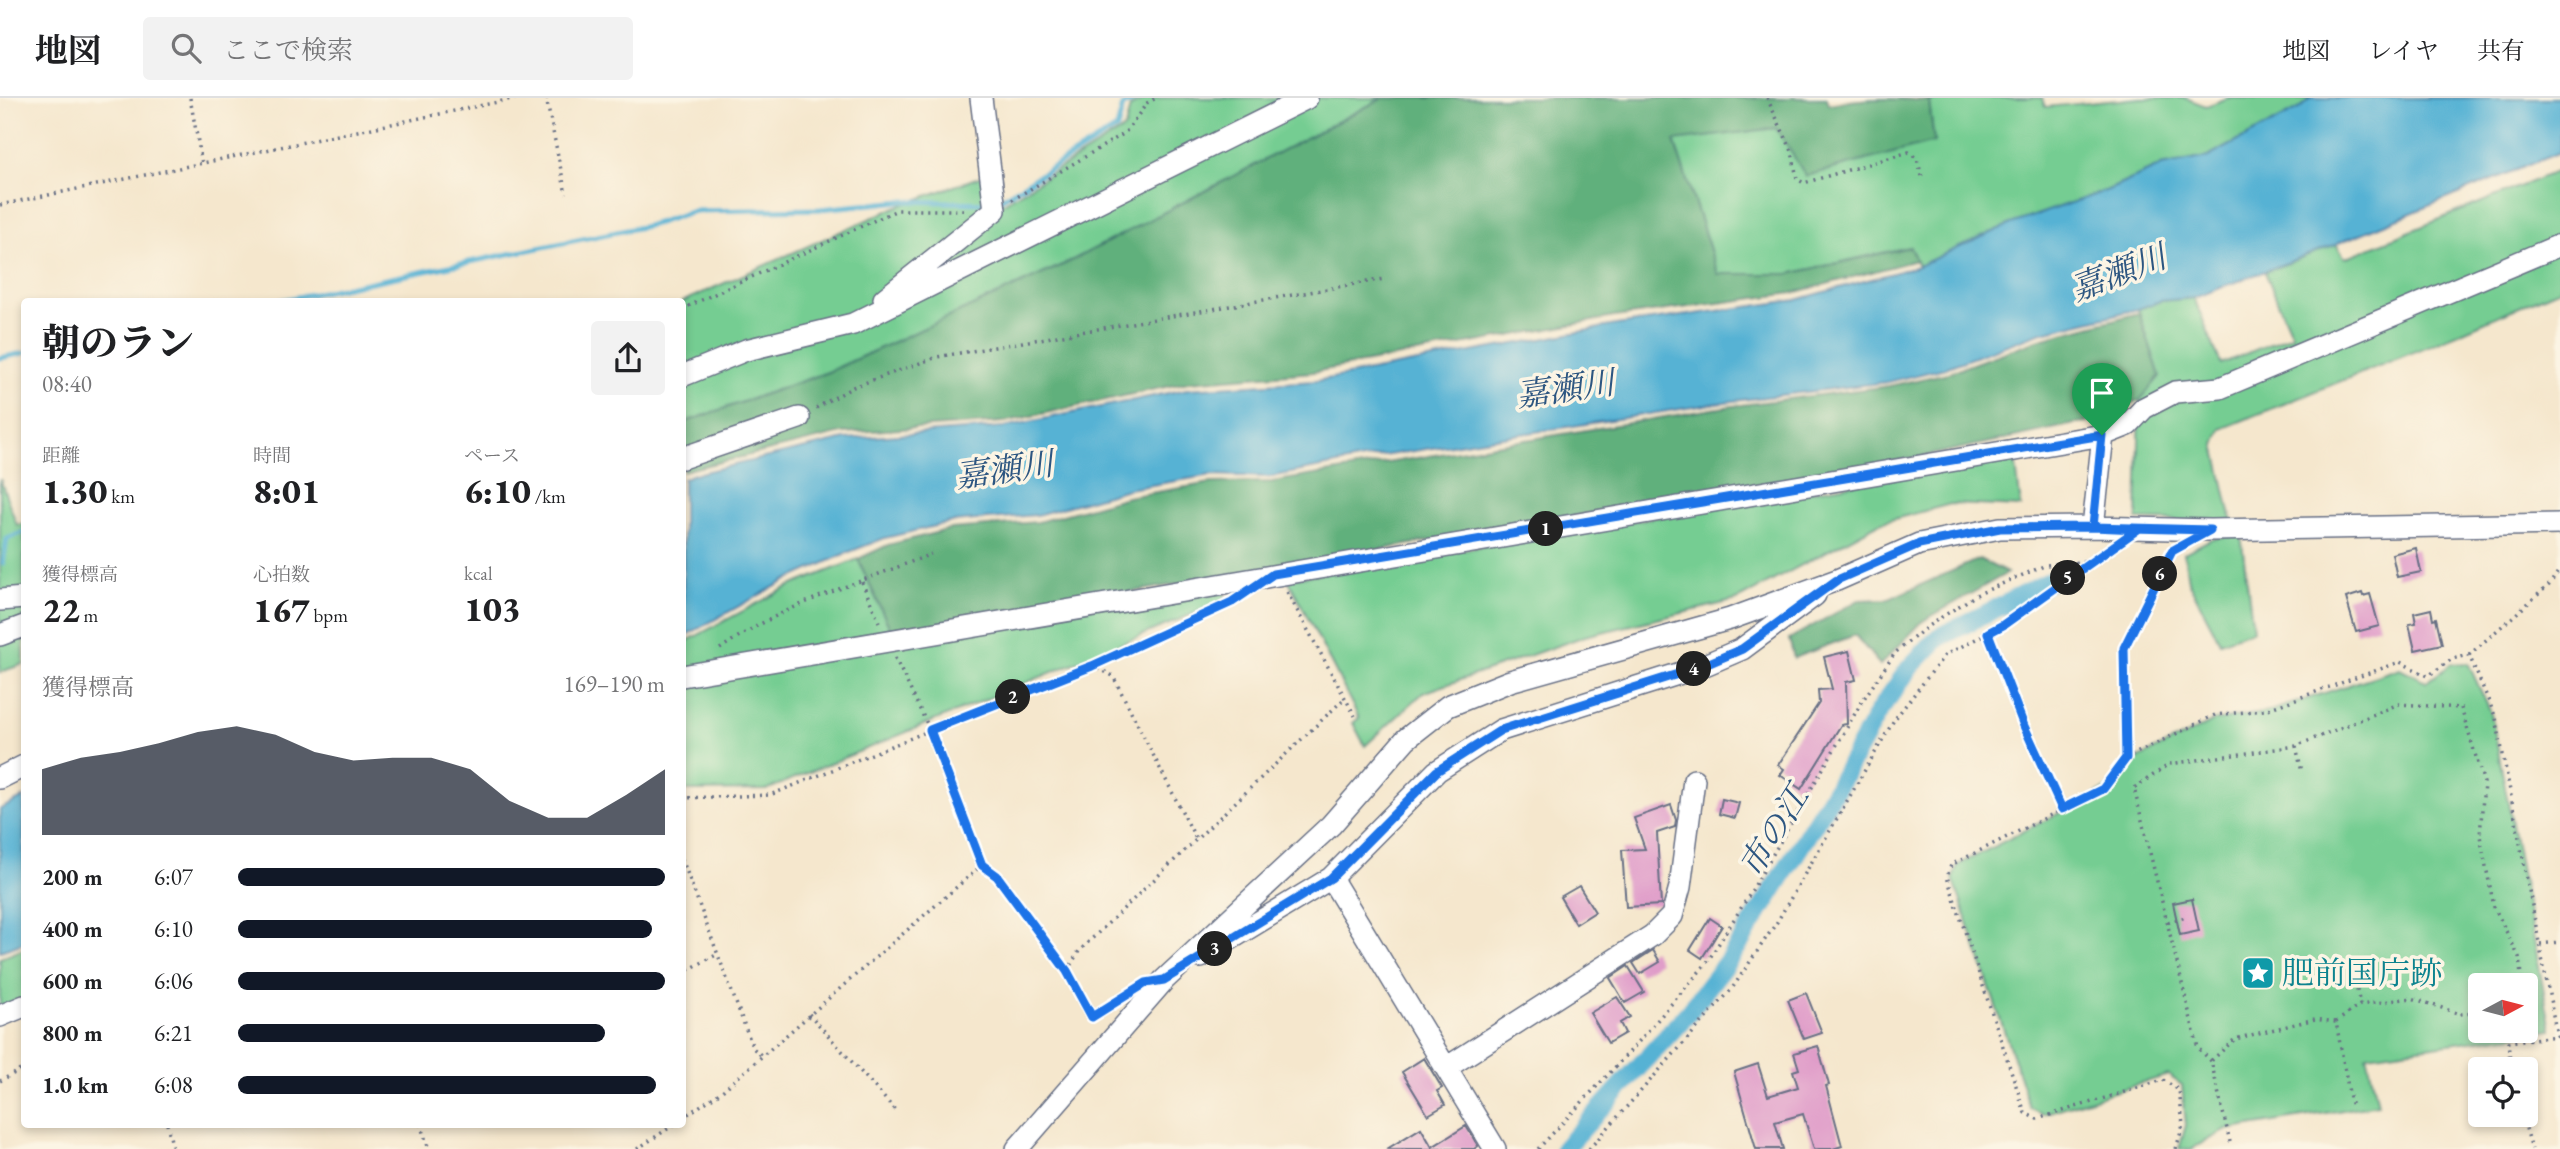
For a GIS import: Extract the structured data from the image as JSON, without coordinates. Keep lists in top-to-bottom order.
{
  "water": ["嘉瀬川", "市の江"],
  "places": {
    "place": ["肥前国庁跡"]
  },
  "north": "right",
  "page": {
    "header": "地図",
    "search": "ここで検索",
    "nav": ["地図", "レイヤ", "共有"],
    "heading": ["朝のラン", "08:40"],
    "stats": [
      ["距離", "1.30 km"],
      ["時間", "8:01"],
      ["ペース", "6:10 /km"],
      ["獲得標高", "22 m"],
      ["心拍数", "167 bpm"],
      ["kcal", "103"]
    ],
    "pins": [
      "1",
      "6",
      "5",
      "4",
      "2",
      "3"
    ],
    "chart": ["獲得標高", "169–190 m"],
    "list": [
      {
        "name": "200 m",
        "note": "6:07"
      },
      {
        "name": "400 m",
        "note": "6:10"
      },
      {
        "name": "600 m",
        "note": "6:06"
      },
      {
        "name": "800 m",
        "note": "6:21"
      },
      {
        "name": "1.0 km",
        "note": "6:08"
      }
    ]
  }
}
